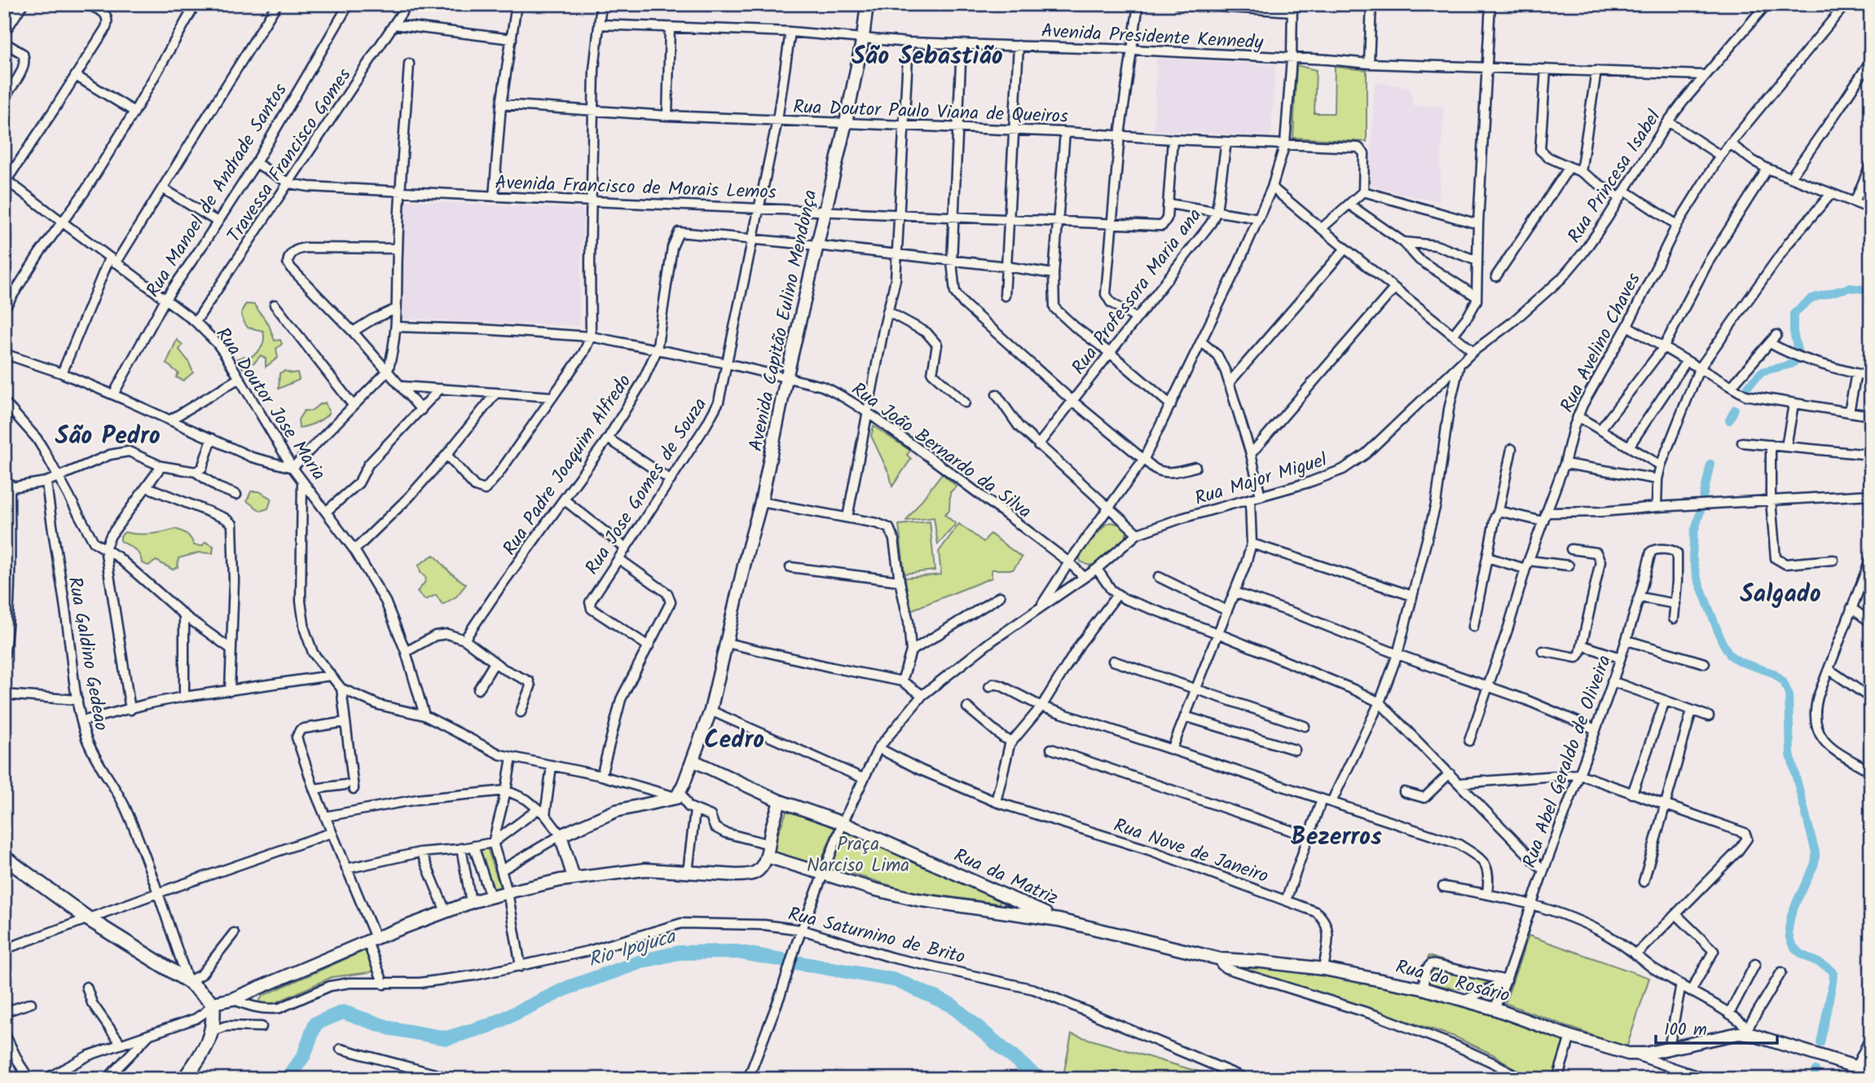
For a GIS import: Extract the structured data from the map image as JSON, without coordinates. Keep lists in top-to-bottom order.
{
  "streets": {
    "main road": ["Avenida Capitão Eulino Mendonça", "Rua da Matriz", "Rua do Rosário"],
    "street": [
      "Avenida Presidente Kennedy",
      "Rua Doutor Paulo Viana de Queiros",
      "Travessa Francisco Gomes",
      "Rua Princesa Isabel",
      "Avenida Francisco de Morais Lemos",
      "Rua Manoel de Andrade Santos",
      "Rua Professora Maria ana",
      "Rua Avelino Chaves",
      "Rua Doutor Jose Maria",
      "Rua João Bernardo da Silva",
      "Rua Padre Joaquim Alfredo",
      "Rua Major Miguel",
      "Rua Jose Gomes de Souza",
      "Rua Galdino Gedeao",
      "Rua Abel Geraldo de Oliveira",
      "Rua Nove de Janeiro",
      "Rua Saturnino de Brito"
    ]
  },
  "crossings": [
    ["Avenida Presidente Kennedy", "Rua Princesa Isabel"],
    ["Avenida Presidente Kennedy", "Avenida Capitão Eulino Mendonça"],
    ["Avenida Presidente Kennedy", "Rua Jose Gomes de Souza"],
    ["Rua Doutor Paulo Viana de Queiros", "Rua Professora Maria ana"],
    ["Rua Doutor Paulo Viana de Queiros", "Avenida Capitão Eulino Mendonça"],
    ["Rua Doutor Paulo Viana de Queiros", "Rua Jose Gomes de Souza"],
    ["Travessa Francisco Gomes", "Avenida Francisco de Morais Lemos"],
    ["Travessa Francisco Gomes", "Rua Doutor Jose Maria"],
    ["Rua Princesa Isabel", "Rua Major Miguel"],
    ["Avenida Francisco de Morais Lemos", "Rua Manoel de Andrade Santos"],
    ["Avenida Francisco de Morais Lemos", "Avenida Capitão Eulino Mendonça"],
    ["Avenida Francisco de Morais Lemos", "Rua Jose Gomes de Souza"],
    ["Rua Manoel de Andrade Santos", "Rua Doutor Jose Maria"],
    ["Avenida Capitão Eulino Mendonça", "Rua João Bernardo da Silva"],
    ["Avenida Capitão Eulino Mendonça", "Rua da Matriz"],
    ["Rua João Bernardo da Silva", "Rua Padre Joaquim Alfredo"],
    ["Rua João Bernardo da Silva", "Rua Major Miguel"],
    ["Rua João Bernardo da Silva", "Rua Jose Gomes de Souza"],
    ["Rua Padre Joaquim Alfredo", "Rua Jose Gomes de Souza"],
    ["Rua Major Miguel", "Rua Nove de Janeiro"],
    ["Rua Major Miguel", "Rua da Matriz"],
    ["Rua Major Miguel", "Rua Saturnino de Brito"],
    ["Rua Abel Geraldo de Oliveira", "Rua do Rosário"],
    ["Rua Nove de Janeiro", "Rua do Rosário"],
    ["Rua da Matriz", "Rua do Rosário"]
  ],
  "districts": [
    "São Sebastião",
    "São Pedro",
    "Salgado",
    "Cedro",
    "Bezerros"
  ],
  "water": ["Rio Ipojuca"],
  "parks": ["Praça Narciso Lima"],
  "scale_bar": "100 m"
}
